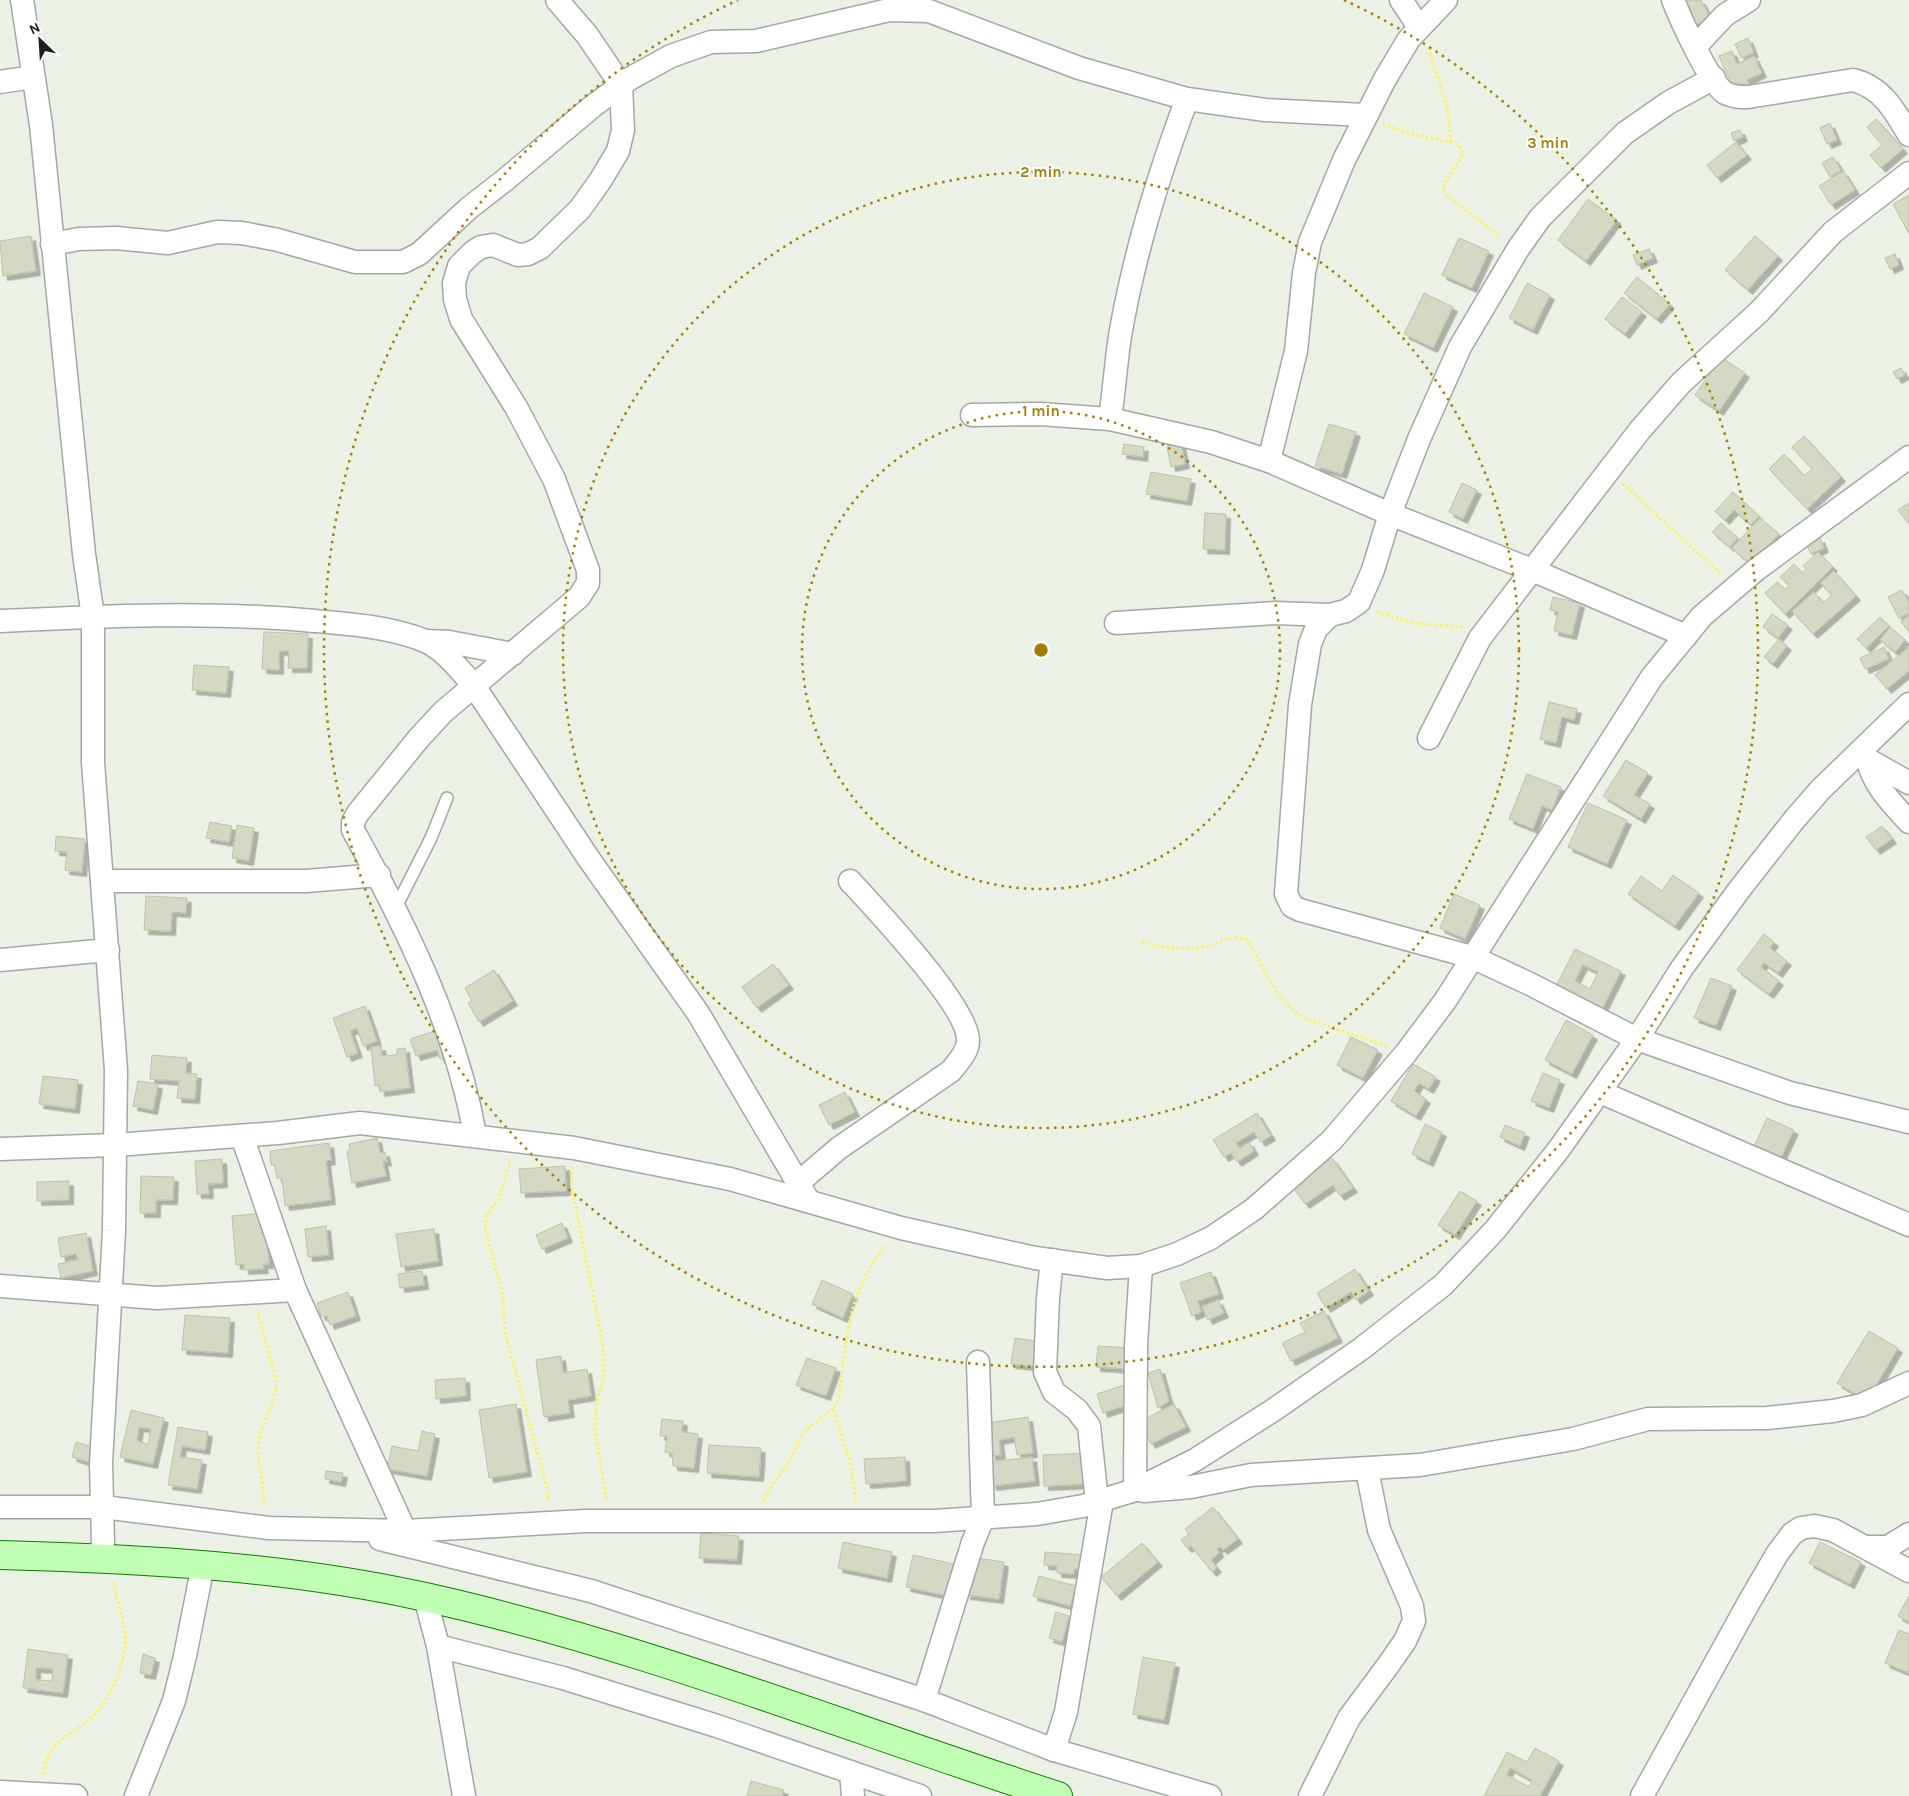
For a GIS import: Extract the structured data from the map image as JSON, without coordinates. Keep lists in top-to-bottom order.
{
  "north": "top left",
  "rings": ["3 min", "2 min", "1 min"]
}
